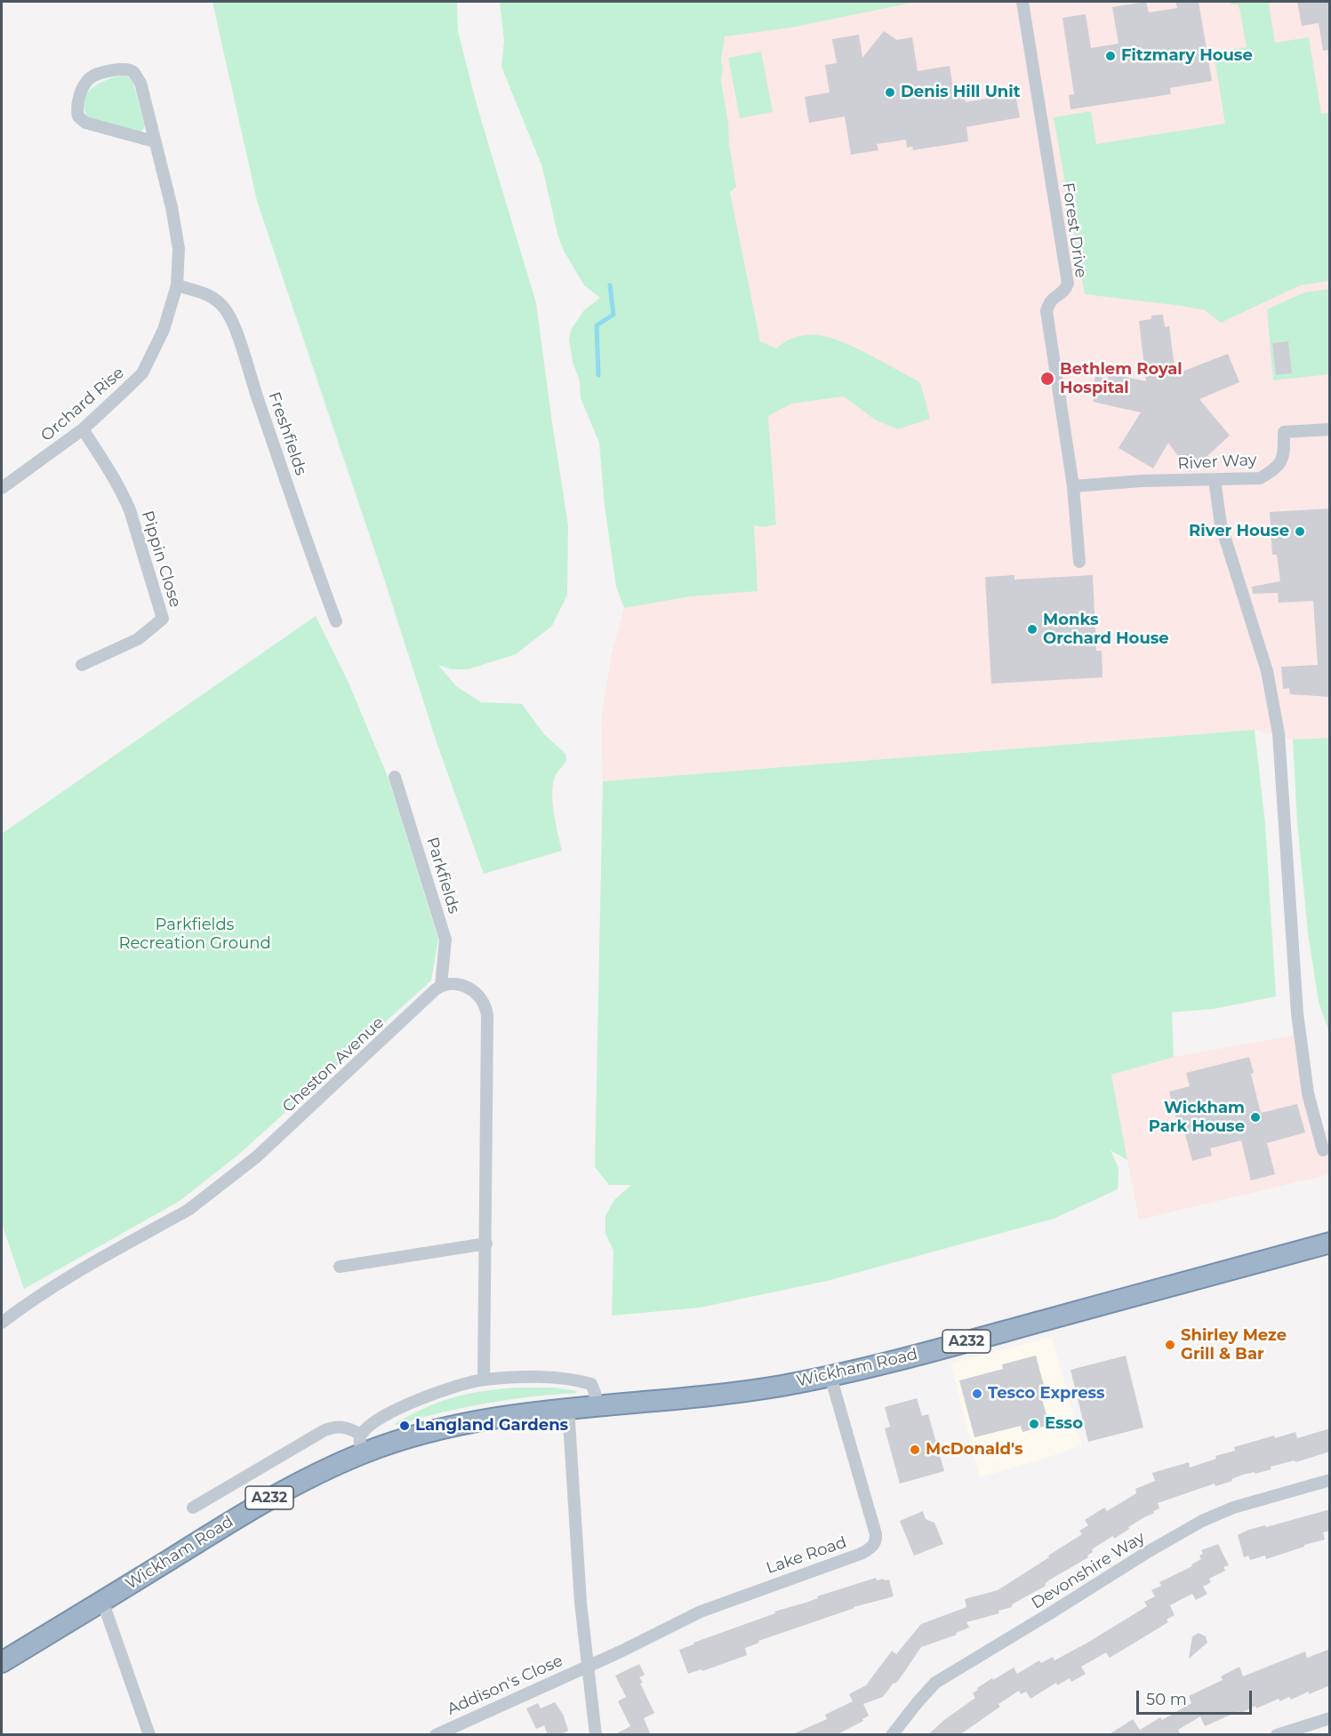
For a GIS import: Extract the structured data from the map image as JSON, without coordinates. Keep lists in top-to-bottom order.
{
  "streets": {
    "highway": ["A232", "Wickham Road"],
    "street": [
      "Forest Drive",
      "Orchard Rise",
      "Freshfields",
      "River Way",
      "Pippin Close",
      "Parkfields",
      "Cheston Avenue",
      "Lake Road",
      "Devonshire Way",
      "Addison's Close"
    ]
  },
  "crossings": [
    ["Forest Drive", "River Way"],
    ["Orchard Rise", "Freshfields"],
    ["Orchard Rise", "Pippin Close"],
    ["Parkfields", "Cheston Avenue"],
    ["Wickham Road", "Lake Road"],
    ["Lake Road", "Addison's Close"]
  ],
  "parks": ["Parkfields Recreation Ground"],
  "places": [
    "Fitzmary House",
    "Denis Hill Unit",
    "Bethlem Royal Hospital",
    "River House",
    "Monks Orchard House",
    "Wickham Park House",
    "Shirley Meze Grill & Bar",
    "Tesco Express",
    "Esso",
    "Langland Gardens",
    "McDonald's"
  ],
  "scale_bar": "50 m"
}
